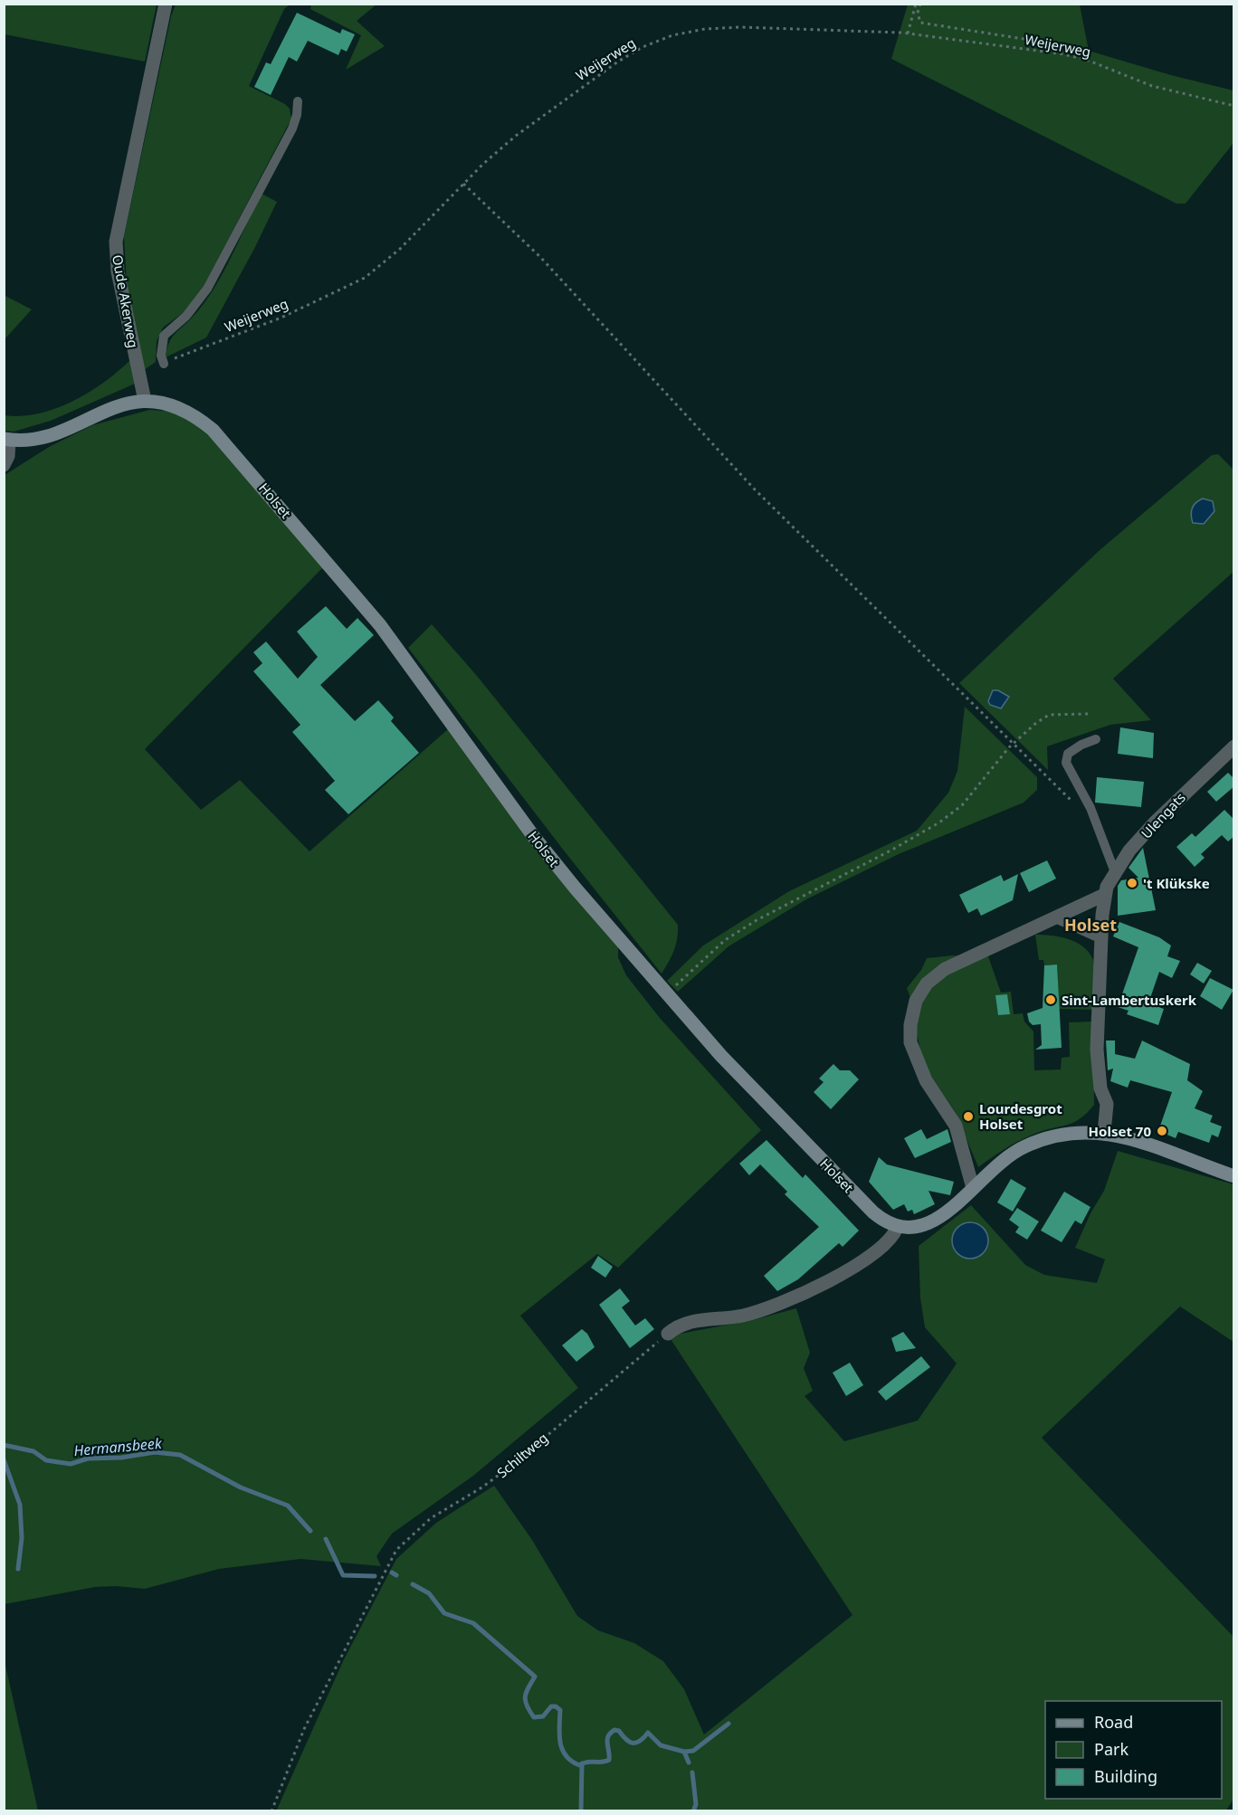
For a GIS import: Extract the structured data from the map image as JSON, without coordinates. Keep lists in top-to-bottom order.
{
  "streets": {
    "street": ["Oude Akerweg", "Holset", "Ulengats"],
    "path": ["Weijerweg", "Schiltweg"]
  },
  "crossings": [
    ["Oude Akerweg", "Holset"]
  ],
  "districts": ["Holset"],
  "water": ["Hermansbeek"],
  "places": [
    "'t Klükske",
    "Sint-Lambertuskerk",
    "Lourdesgrot Holset",
    "Holset 70"
  ],
  "legend": ["Road", "Park", "Building"]
}
